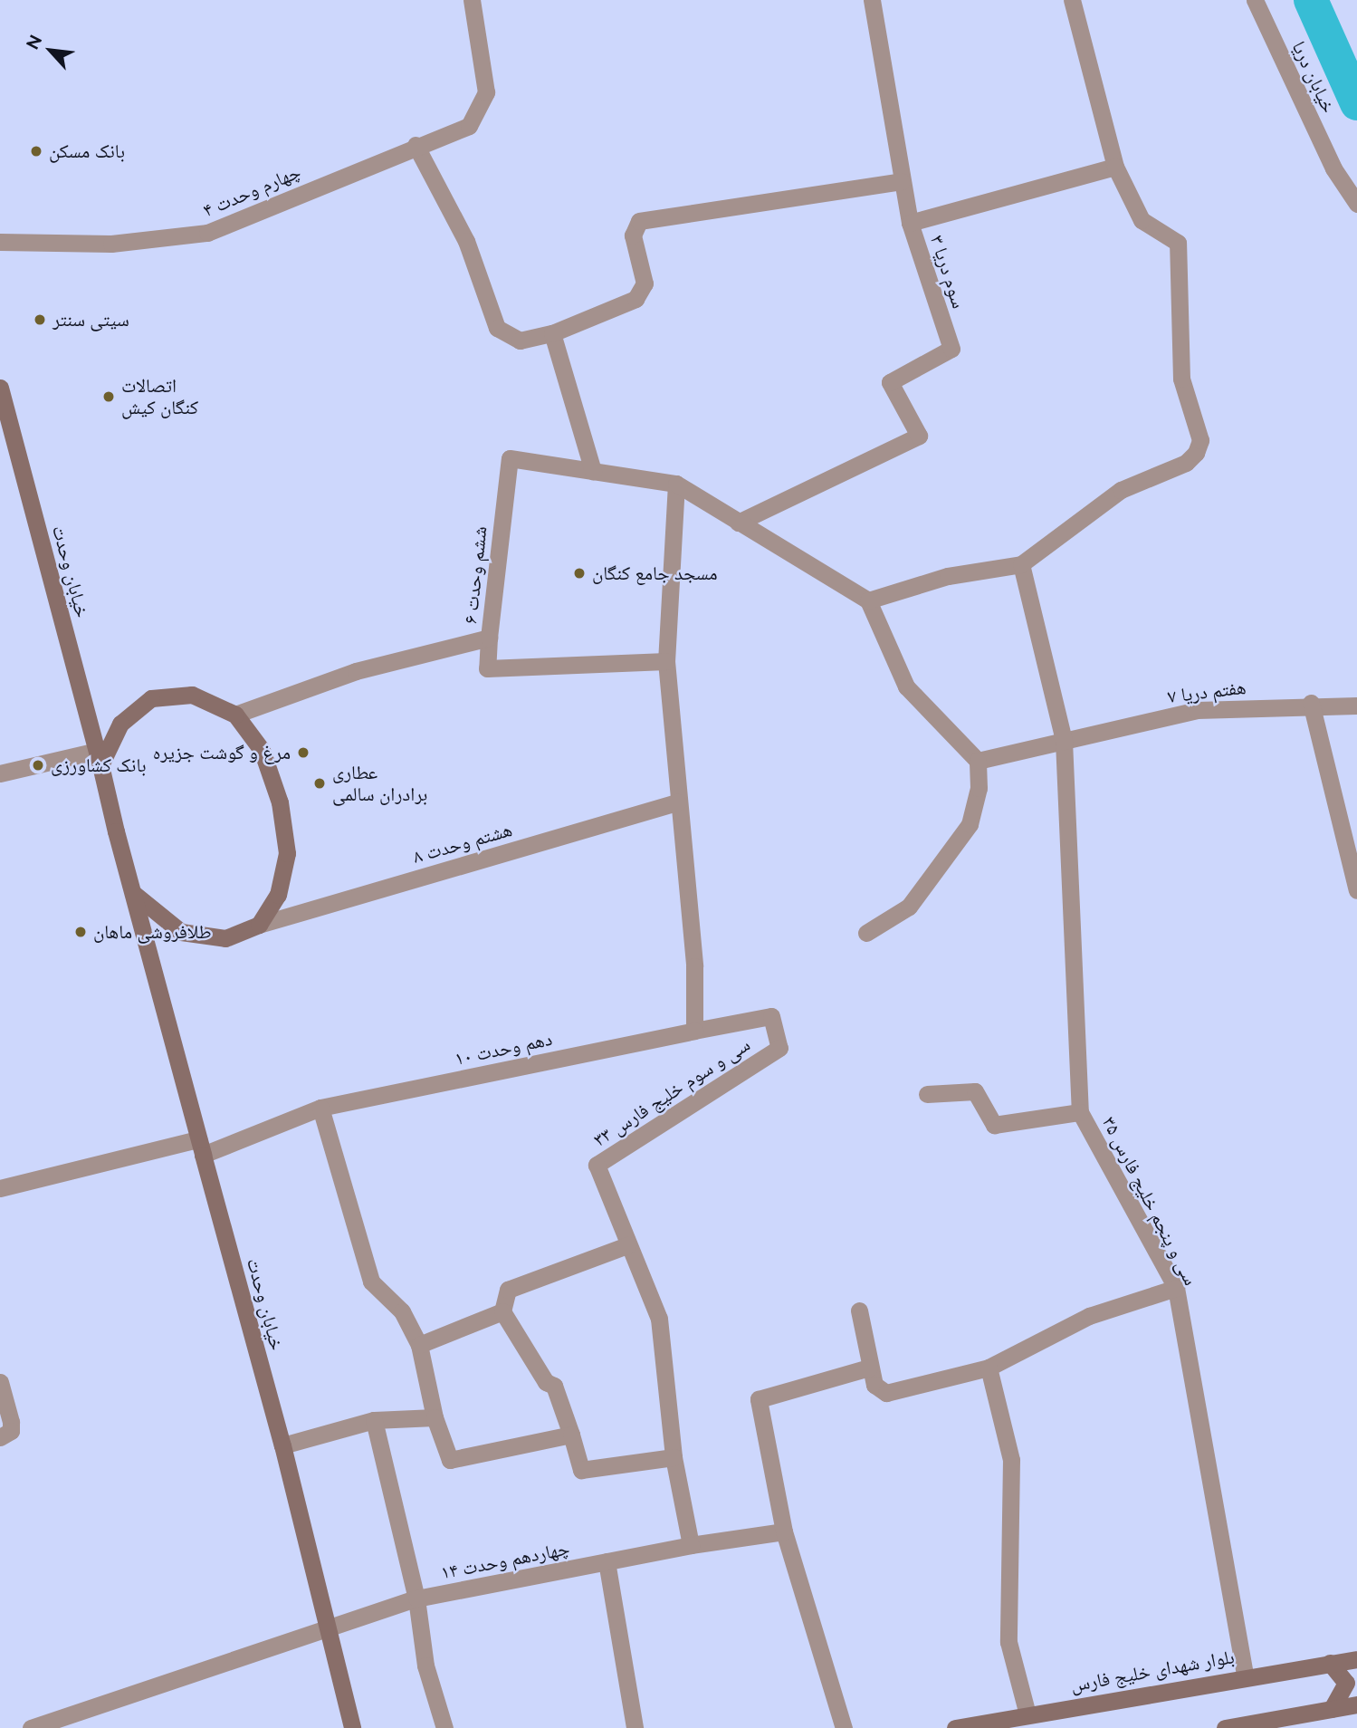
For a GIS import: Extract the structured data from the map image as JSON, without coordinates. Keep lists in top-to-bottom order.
{
  "streets": {
    "main road": ["خیابان وحدت", "بلوار شهدای خلیج فارس"],
    "street": [
      "خیابان دریا",
      "چهارم وحدت ۴",
      "سوم دریا ۳",
      "ششم وحدت ۶",
      "هفتم دریا ۷",
      "هشتم وحدت ۸",
      "دهم وحدت ۱۰",
      "سی و سوم خلیج فارس ۳۳",
      "سی و پنجم خلیج فارس ۳۵",
      "چهاردهم وحدت ۱۴"
    ]
  },
  "crossings": [
    ["خیابان وحدت", "ششم وحدت ۶"],
    ["خیابان وحدت", "هشتم وحدت ۸"],
    ["خیابان وحدت", "دهم وحدت ۱۰"],
    ["خیابان وحدت", "چهاردهم وحدت ۱۴"],
    ["ششم وحدت ۶", "هشتم وحدت ۸"],
    ["ششم وحدت ۶", "سی و سوم خلیج فارس ۳۳"],
    ["هفتم دریا ۷", "سی و پنجم خلیج فارس ۳۵"],
    ["هشتم وحدت ۸", "سی و سوم خلیج فارس ۳۳"],
    ["دهم وحدت ۱۰", "سی و سوم خلیج فارس ۳۳"],
    ["سی و سوم خلیج فارس ۳۳", "چهاردهم وحدت ۱۴"],
    ["سی و پنجم خلیج فارس ۳۵", "بلوار شهدای خلیج فارس"]
  ],
  "places": [
    "بانک مسکن",
    "سیتی سنتر",
    "اتصالات کنگان کیش",
    "مسجد جامع کنگان",
    "مرغ و گوشت جزیره",
    "بانک کشاورزی",
    "عطاری برادران سالمی",
    "طلافروشی ماهان"
  ],
  "north": "top left"
}
